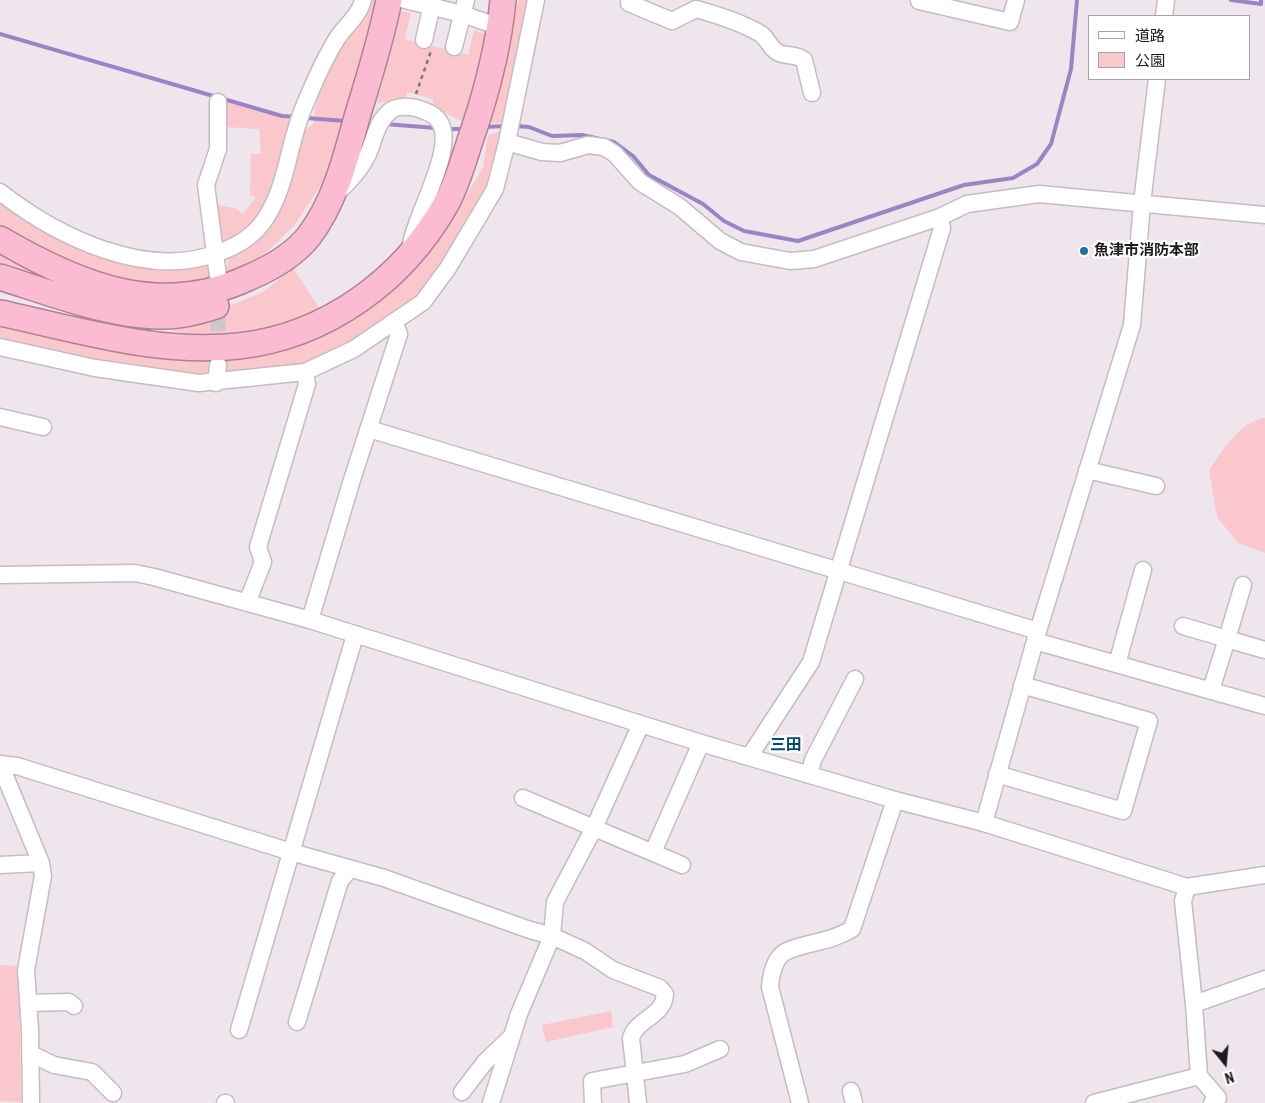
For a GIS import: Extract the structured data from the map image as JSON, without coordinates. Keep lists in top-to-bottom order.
{
  "districts": ["三田"],
  "places": ["魚津市消防本部"],
  "legend": ["道路", "公園"],
  "north": "bottom"
}
